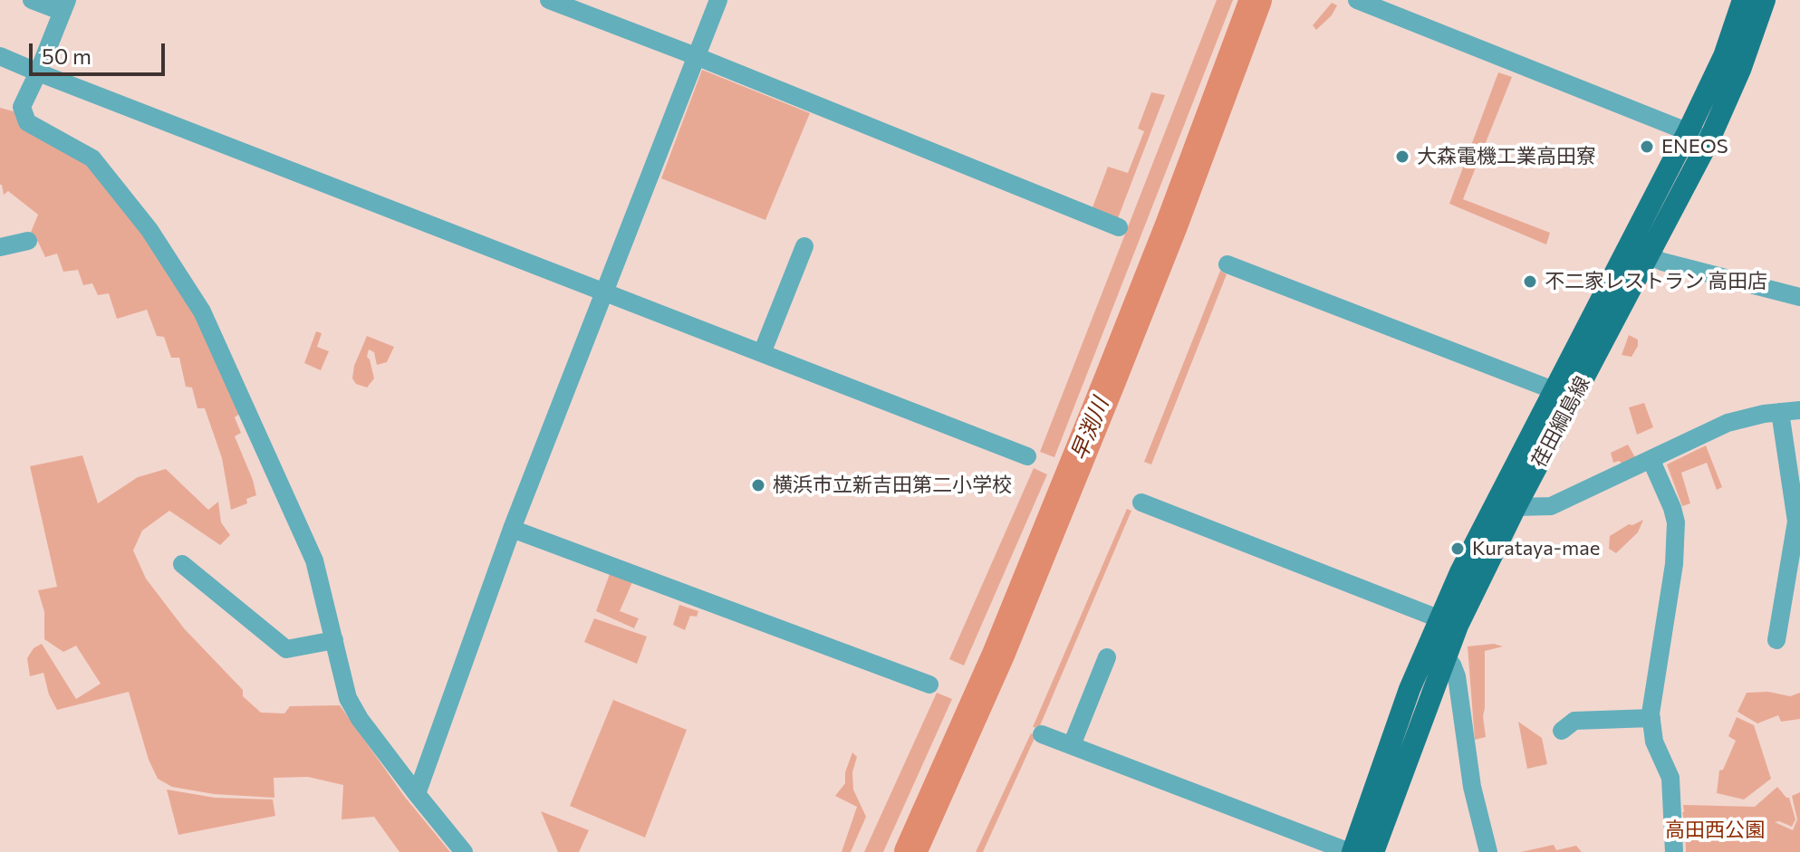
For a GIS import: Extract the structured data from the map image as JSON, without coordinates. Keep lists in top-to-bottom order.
{
  "streets": {
    "main road": ["荏田綱島線"]
  },
  "water": ["早渕川"],
  "parks": ["高田西公園"],
  "places": [
    "ENEOS",
    "大森電機工業高田寮",
    "不二家レストラン 高田店",
    "横浜市立新吉田第二小学校",
    "Kurataya-mae"
  ],
  "scale_bar": "50 m"
}
